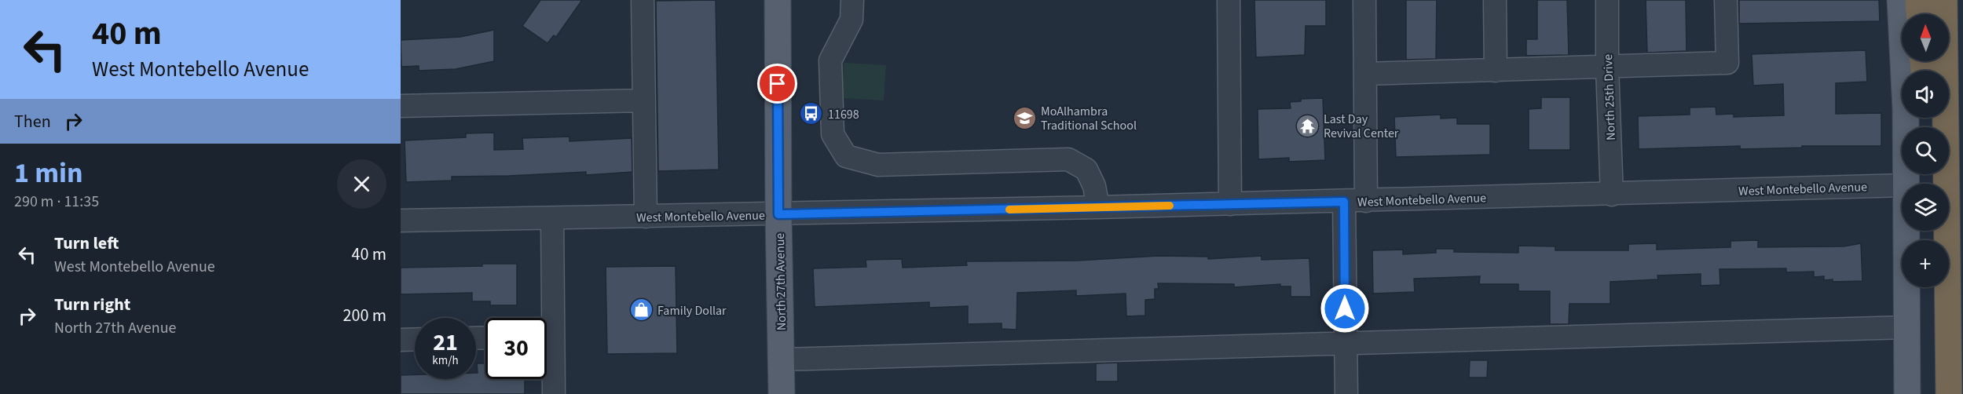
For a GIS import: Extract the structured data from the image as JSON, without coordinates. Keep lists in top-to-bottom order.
{
  "streets": {
    "main road": ["North 27th Avenue"],
    "street": ["North 25th Drive", "West Montebello Avenue"]
  },
  "crossings": [
    ["North 25th Drive", "West Montebello Avenue"],
    ["West Montebello Avenue", "North 27th Avenue"]
  ],
  "places": {
    "bus stop": ["11698"],
    "school or university": ["MoAlhambra Traditional School"],
    "temple": ["Last Day Revival Center"],
    "shop": ["Family Dollar"]
  },
  "north": "top",
  "page": {
    "turn": ["40 m", "West Montebello Avenue"],
    "map_buttons": "+",
    "then": "Then",
    "heading": ["1 min", "290 m · 11:35"],
    "list": [
      {
        "name": "Turn left",
        "note": "West Montebello Avenue",
        "value": "40 m"
      },
      {
        "name": "Turn right",
        "note": "North 27th Avenue",
        "value": "200 m"
      }
    ],
    "speed": "21 km/h",
    "limit": "30"
  }
}
